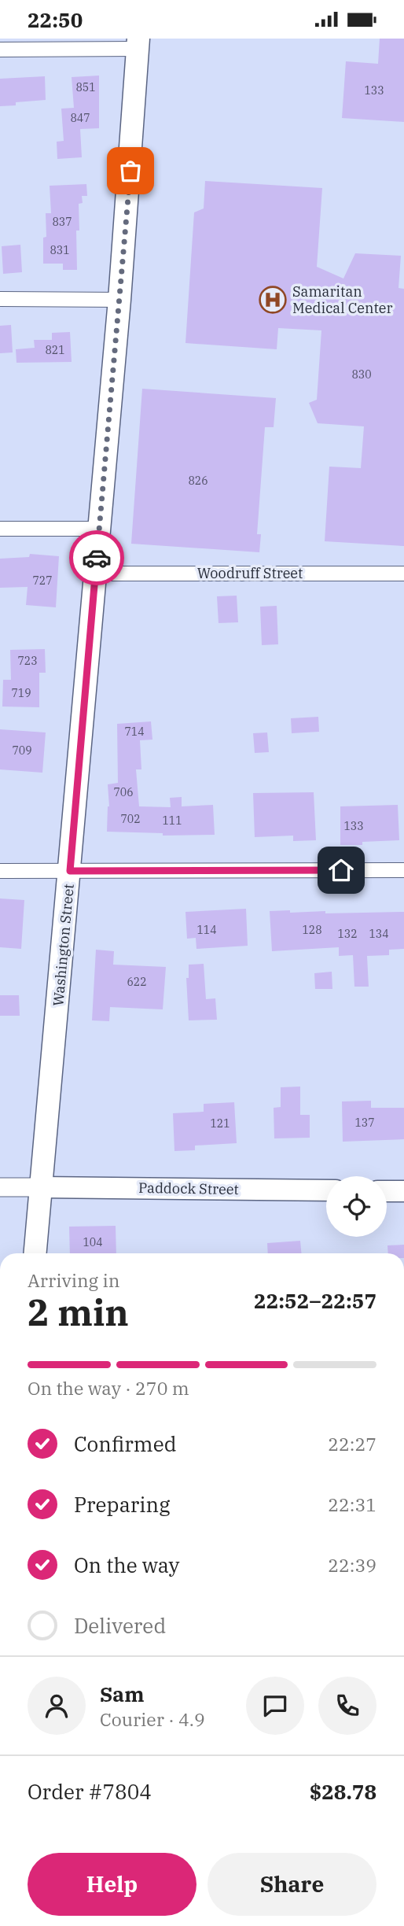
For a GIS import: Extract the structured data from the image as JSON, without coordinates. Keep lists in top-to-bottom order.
{
  "streets": {
    "main road": ["Washington Street", "Paddock Street"],
    "street": ["Woodruff Street"]
  },
  "crossings": [
    ["Woodruff Street", "Washington Street"],
    ["Washington Street", "Paddock Street"]
  ],
  "places": {
    "hospital": ["Samaritan Medical Center"]
  },
  "house_numbers": [
    "851",
    "133",
    "847",
    "837",
    "831",
    "821",
    "830",
    "826",
    "727",
    "723",
    "719",
    "714",
    "709",
    "706",
    "702",
    "111",
    "133",
    "114",
    "128",
    "132",
    "134",
    "622",
    "137",
    "121",
    "104"
  ],
  "page": {
    "status": "22:50",
    "heading": ["2 min", "Arriving in", "22:52–22:57"],
    "panel": [
      "Sam",
      "Courier · 4.9",
      "Order #7804",
      "$28.78"
    ],
    "bar": "On the way · 270 m",
    "list": [
      ["Confirmed", "22:27"],
      ["Preparing", "22:31"],
      ["On the way", "22:39"],
      "Delivered"
    ],
    "buttons": ["Help", "Share"]
  }
}
